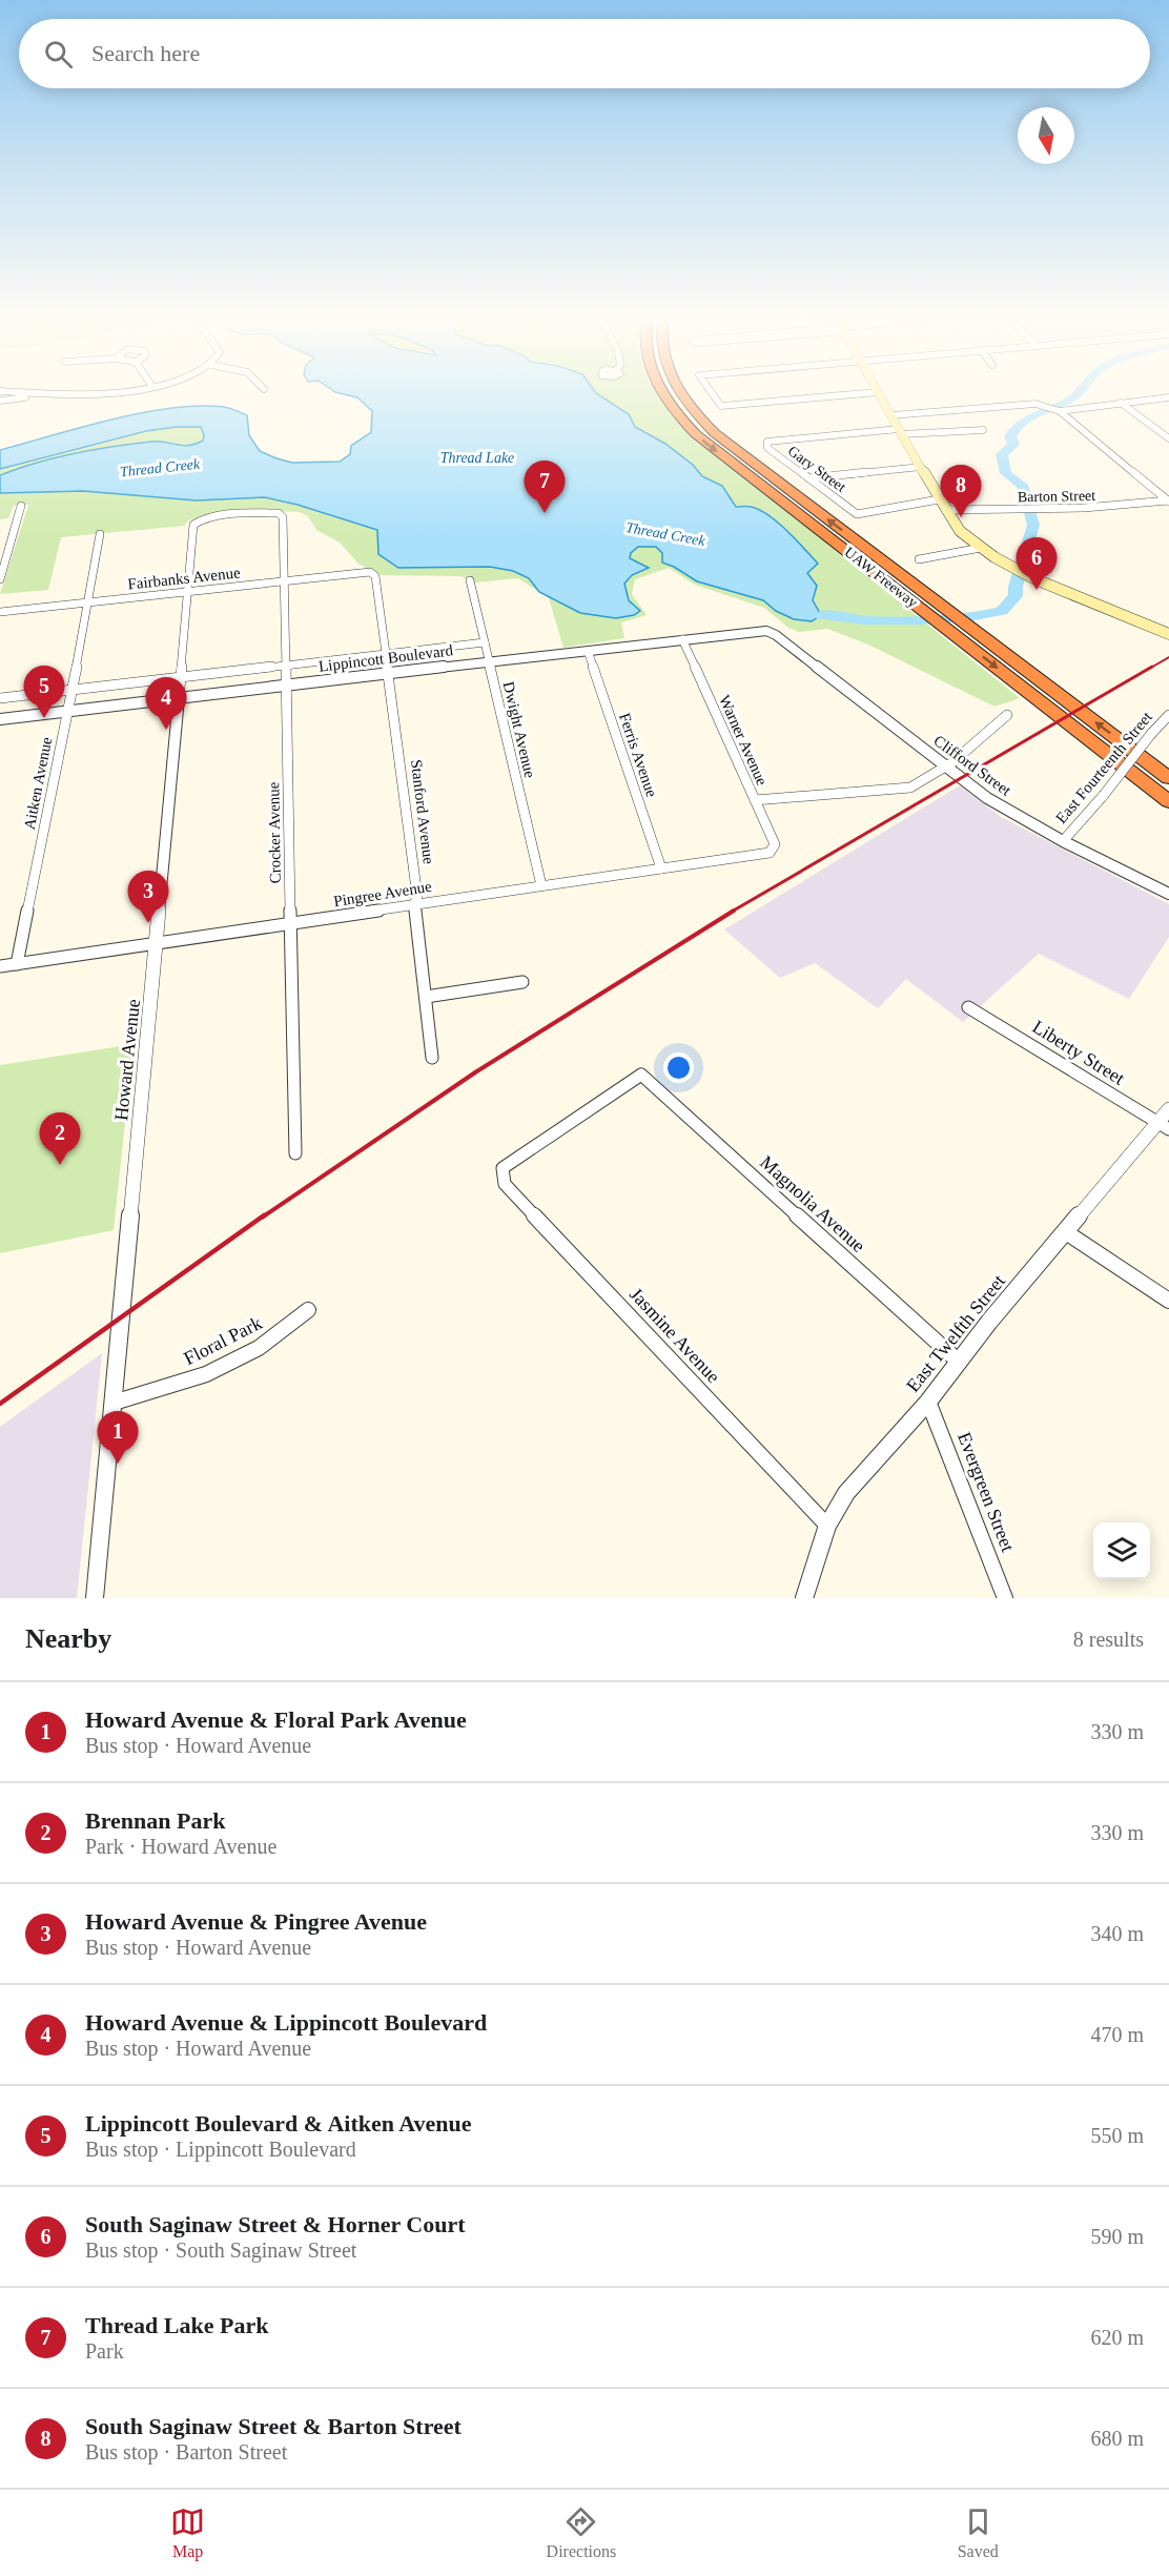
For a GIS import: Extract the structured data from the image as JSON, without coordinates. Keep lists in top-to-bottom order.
{
  "streets": {
    "highway": ["UAW Freeway"],
    "street": [
      "Gary Street",
      "Barton Street",
      "Fairbanks Avenue",
      "Lippincott Boulevard",
      "Dwight Avenue",
      "Warner Avenue",
      "Ferris Avenue",
      "Clifford Street",
      "East Fourteenth Street",
      "Aitken Avenue",
      "Stanford Avenue",
      "Crocker Avenue",
      "Pingree Avenue",
      "Liberty Street",
      "Howard Avenue",
      "Magnolia Avenue",
      "East Twelfth Street",
      "Jasmine Avenue",
      "Floral Park",
      "Evergreen Street"
    ]
  },
  "crossings": [
    ["Fairbanks Avenue", "Aitken Avenue"],
    ["Fairbanks Avenue", "Stanford Avenue"],
    ["Fairbanks Avenue", "Crocker Avenue"],
    ["Fairbanks Avenue", "Howard Avenue"],
    ["Lippincott Boulevard", "Dwight Avenue"],
    ["Lippincott Boulevard", "Warner Avenue"],
    ["Lippincott Boulevard", "Ferris Avenue"],
    ["Lippincott Boulevard", "Clifford Street"],
    ["Lippincott Boulevard", "Aitken Avenue"],
    ["Lippincott Boulevard", "Stanford Avenue"],
    ["Lippincott Boulevard", "Crocker Avenue"],
    ["Lippincott Boulevard", "Howard Avenue"],
    ["Dwight Avenue", "Pingree Avenue"],
    ["Warner Avenue", "Pingree Avenue"],
    ["Ferris Avenue", "Pingree Avenue"],
    ["Clifford Street", "East Fourteenth Street"],
    ["Aitken Avenue", "Pingree Avenue"],
    ["Stanford Avenue", "Pingree Avenue"],
    ["Crocker Avenue", "Pingree Avenue"],
    ["Crocker Avenue", "Howard Avenue"],
    ["Pingree Avenue", "Howard Avenue"],
    ["Liberty Street", "East Twelfth Street"],
    ["Howard Avenue", "Floral Park"],
    ["Magnolia Avenue", "East Twelfth Street"],
    ["Magnolia Avenue", "Jasmine Avenue"],
    ["East Twelfth Street", "Jasmine Avenue"],
    ["East Twelfth Street", "Evergreen Street"]
  ],
  "water": ["Thread Lake", "Thread Creek"],
  "north": "bottom",
  "page": {
    "search": "Search here",
    "pins": [
      "7",
      "8",
      "6",
      "5",
      "4",
      "3",
      "2",
      "1"
    ],
    "heading": ["Nearby", "8 results"],
    "list": [
      {
        "mark": "1",
        "name": "Howard Avenue & Floral Park Avenue",
        "note": "Bus stop · Howard Avenue",
        "value": "330 m"
      },
      {
        "mark": "2",
        "name": "Brennan Park",
        "note": "Park · Howard Avenue",
        "value": "330 m"
      },
      {
        "mark": "3",
        "name": "Howard Avenue & Pingree Avenue",
        "note": "Bus stop · Howard Avenue",
        "value": "340 m"
      },
      {
        "mark": "4",
        "name": "Howard Avenue & Lippincott Boulevard",
        "note": "Bus stop · Howard Avenue",
        "value": "470 m"
      },
      {
        "mark": "5",
        "name": "Lippincott Boulevard & Aitken Avenue",
        "note": "Bus stop · Lippincott Boulevard",
        "value": "550 m"
      },
      {
        "mark": "6",
        "name": "South Saginaw Street & Horner Court",
        "note": "Bus stop · South Saginaw Street",
        "value": "590 m"
      },
      {
        "mark": "7",
        "name": "Thread Lake Park",
        "note": "Park",
        "value": "620 m"
      },
      {
        "mark": "8",
        "name": "South Saginaw Street & Barton Street",
        "note": "Bus stop · Barton Street",
        "value": "680 m"
      }
    ],
    "nav": ["Map", "Directions", "Saved"]
  }
}
